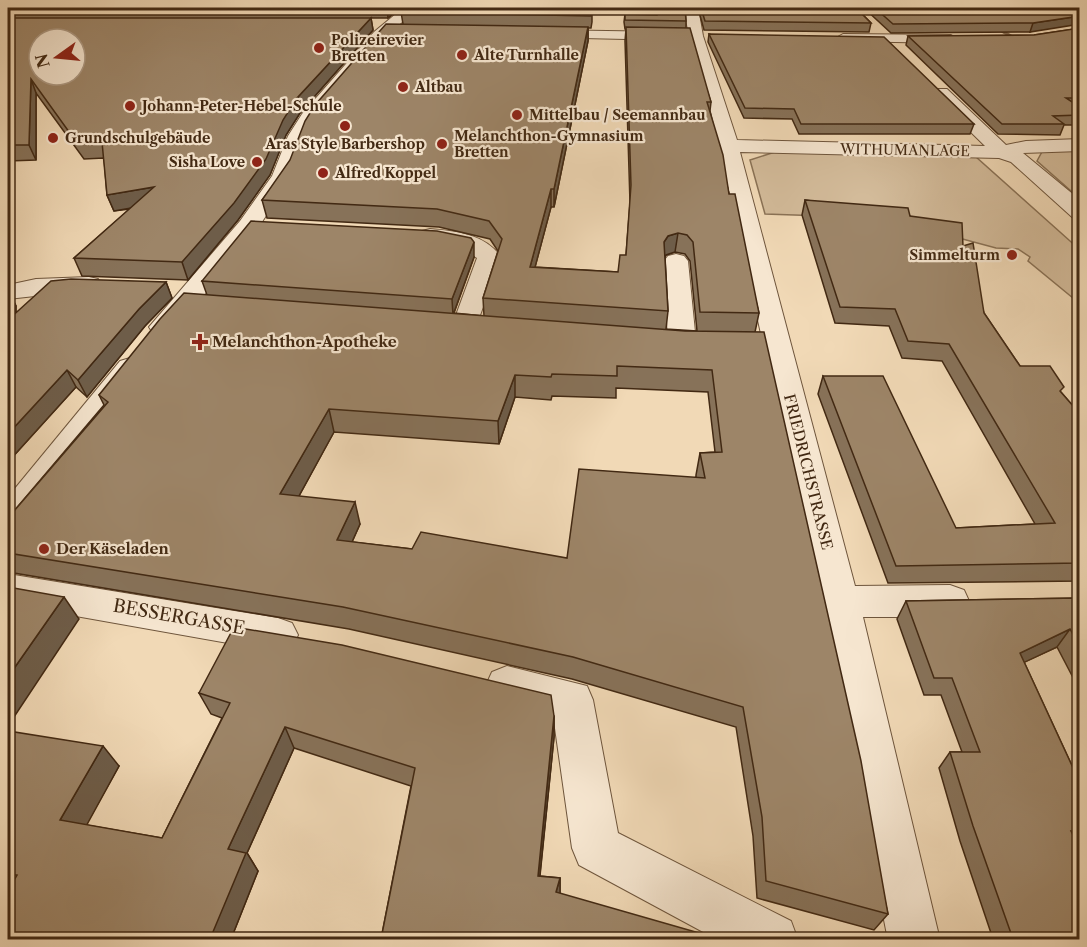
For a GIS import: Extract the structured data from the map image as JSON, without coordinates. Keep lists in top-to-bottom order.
{
  "streets": {
    "street": ["WITHUMANLAGE", "FRIEDRICHSTRASSE", "BESSERGASSE"]
  },
  "crossings": [
    ["WITHUMANLAGE", "FRIEDRICHSTRASSE"]
  ],
  "places": {
    "other": [
      "Polizeirevier Bretten",
      "Alte Turnhalle",
      "Altbau",
      "Johann-Peter-Hebel-Schule",
      "Mittelbau / Seemannbau",
      "Aras Style Barbershop",
      "Grundschulgebäude",
      "Melanchthon-Gymnasium Bretten",
      "Sisha Love",
      "Alfred Koppel",
      "Simmelturm",
      "Der Käseladen"
    ],
    "health": ["Melanchthon-Apotheke"]
  },
  "north": "left"
}
